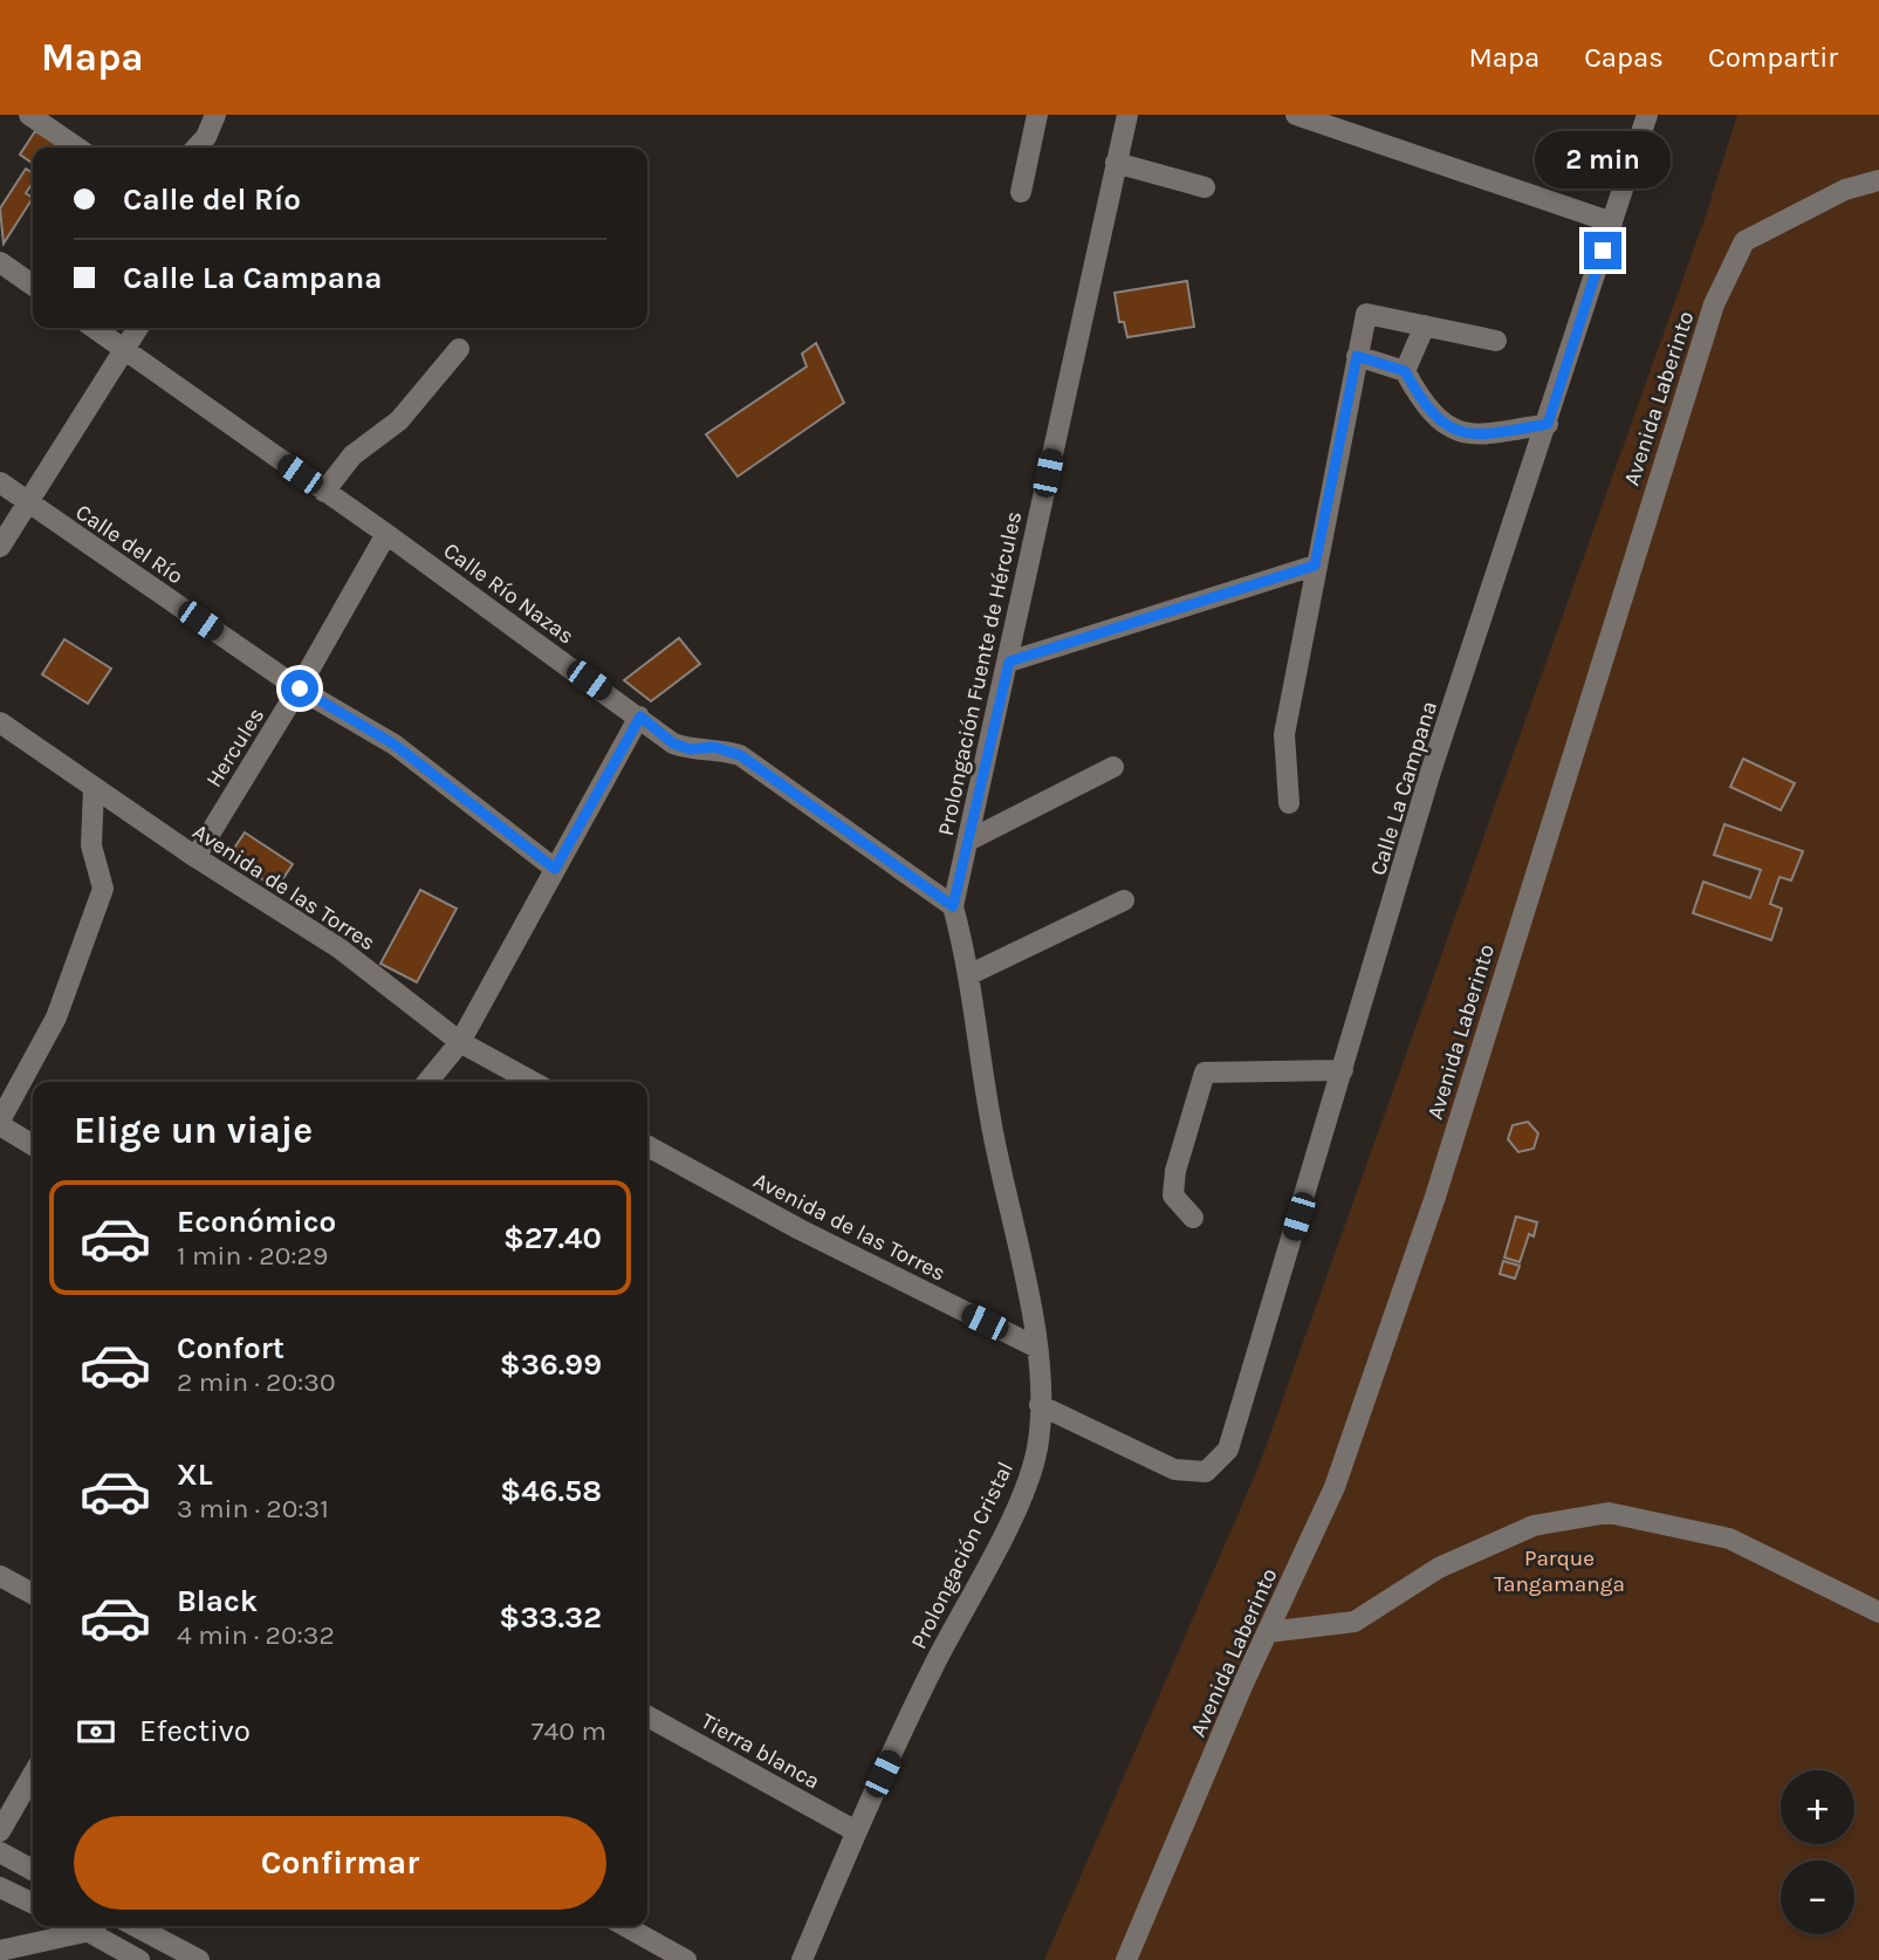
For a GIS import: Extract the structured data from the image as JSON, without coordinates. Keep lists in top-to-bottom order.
{
  "streets": {
    "street": [
      "Avenida Laberinto",
      "Calle del Río",
      "Calle Río Nazas",
      "Prolongación Fuente de Hércules",
      "Hercules",
      "Calle La Campana",
      "Avenida de las Torres",
      "Prolongación Cristal",
      "Tierra blanca"
    ]
  },
  "crossings": [
    ["Calle del Río", "Hercules"],
    ["Calle Río Nazas", "Prolongación Fuente de Hércules"],
    ["Calle Río Nazas", "Hercules"],
    ["Calle Río Nazas", "Prolongación Cristal"],
    ["Prolongación Fuente de Hércules", "Prolongación Cristal"],
    ["Hercules", "Avenida de las Torres"],
    ["Calle La Campana", "Prolongación Cristal"],
    ["Avenida de las Torres", "Prolongación Cristal"],
    ["Prolongación Cristal", "Tierra blanca"]
  ],
  "parks": ["Parque Tangamanga"],
  "page": {
    "header": "Mapa",
    "nav": ["Mapa", "Capas", "Compartir"],
    "bubble": "2 min",
    "banner": ["Calle del Río", "Calle La Campana"],
    "heading": "Elige un viaje",
    "list": [
      {
        "name": "Económico",
        "note": "1 min · 20:29",
        "value": "$27.40"
      },
      {
        "name": "Confort",
        "note": "2 min · 20:30",
        "value": "$36.99"
      },
      {
        "name": "XL",
        "note": "3 min · 20:31",
        "value": "$46.58"
      },
      {
        "name": "Black",
        "note": "4 min · 20:32",
        "value": "$33.32"
      }
    ],
    "pay": ["Efectivo", "740 m"],
    "map_buttons": ["+", "−"],
    "buttons": "Confirmar"
  }
}
